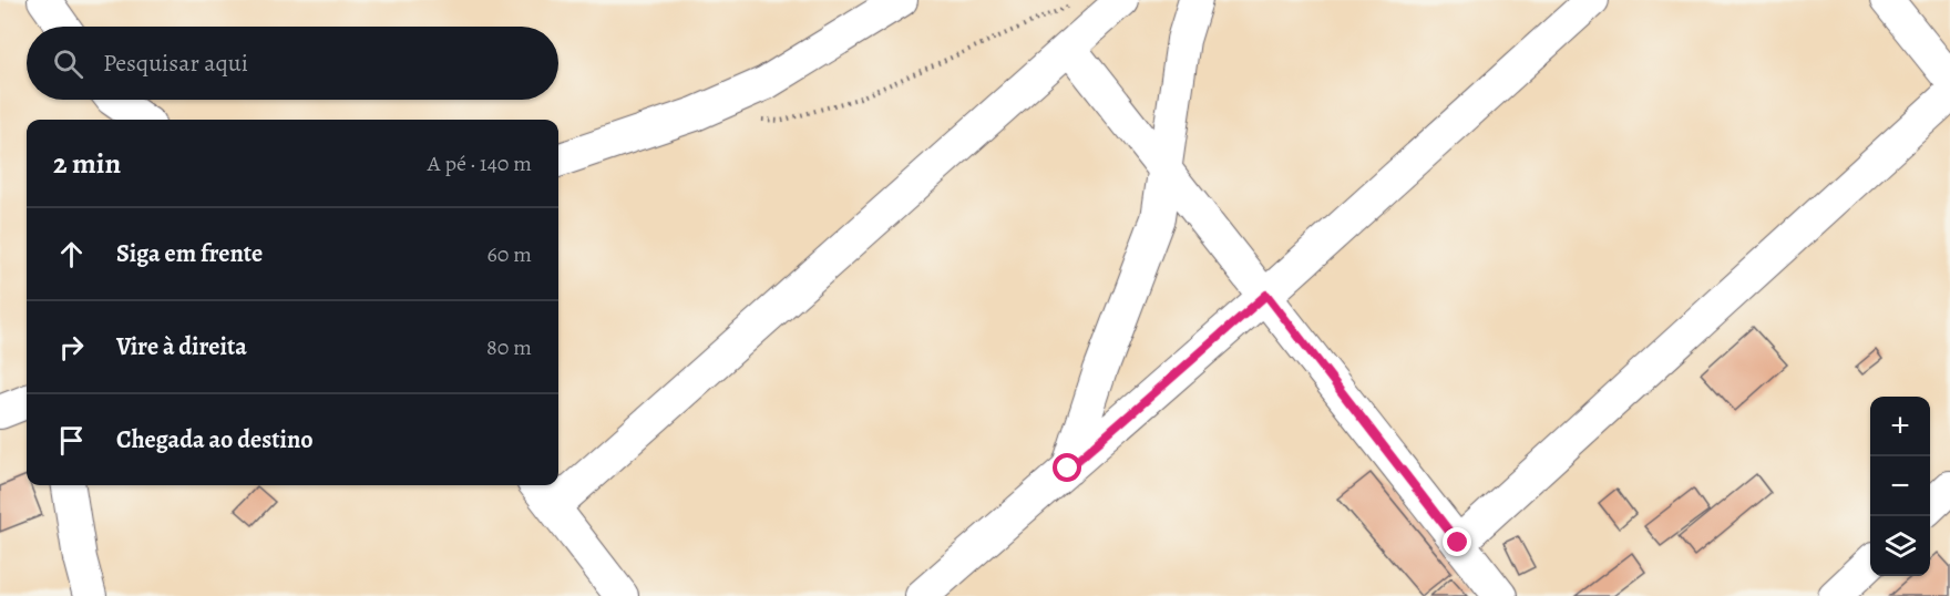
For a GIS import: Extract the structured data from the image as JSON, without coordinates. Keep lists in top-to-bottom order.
{
  "page": {
    "search": "Pesquisar aqui",
    "heading": ["2 min", "A pé · 140 m"],
    "list": [
      ["Siga em frente", "60 m"],
      ["Vire à direita", "80 m"],
      "Chegada ao destino"
    ],
    "map_buttons": ["+", "−"]
  }
}
